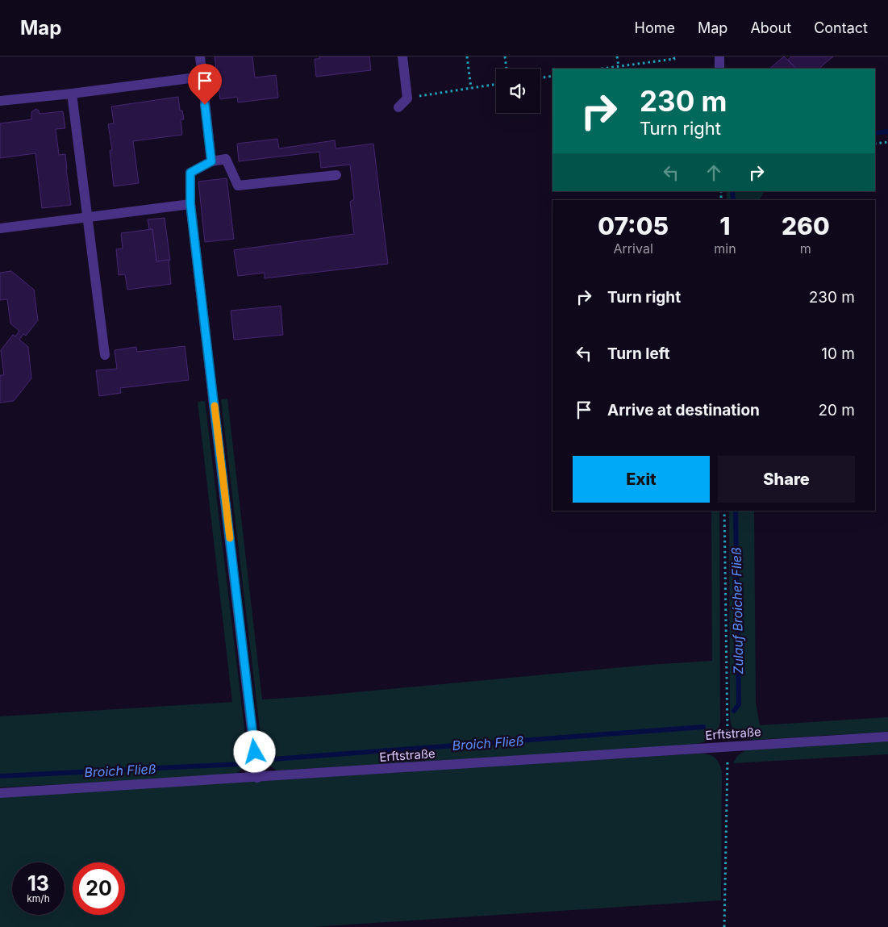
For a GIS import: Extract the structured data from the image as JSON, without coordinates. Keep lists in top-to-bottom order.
{
  "streets": {
    "street": ["Erftstraße"]
  },
  "water": ["Zulauf Broicher Fließ", "Broich Fließ"],
  "page": {
    "header": "Map",
    "nav": [
      "Home",
      "Map",
      "About",
      "Contact"
    ],
    "turn": ["230 m", "Turn right"],
    "eta": [
      "07:05",
      "Arrival",
      "1",
      "min",
      "260",
      "m"
    ],
    "list": [
      {
        "name": "Turn right",
        "value": "230 m"
      },
      {
        "name": "Turn left",
        "value": "10 m"
      },
      {
        "name": "Arrive at destination",
        "value": "20 m"
      }
    ],
    "buttons": ["Exit", "Share"],
    "speed": "13 km/h",
    "limit": "20"
  }
}
